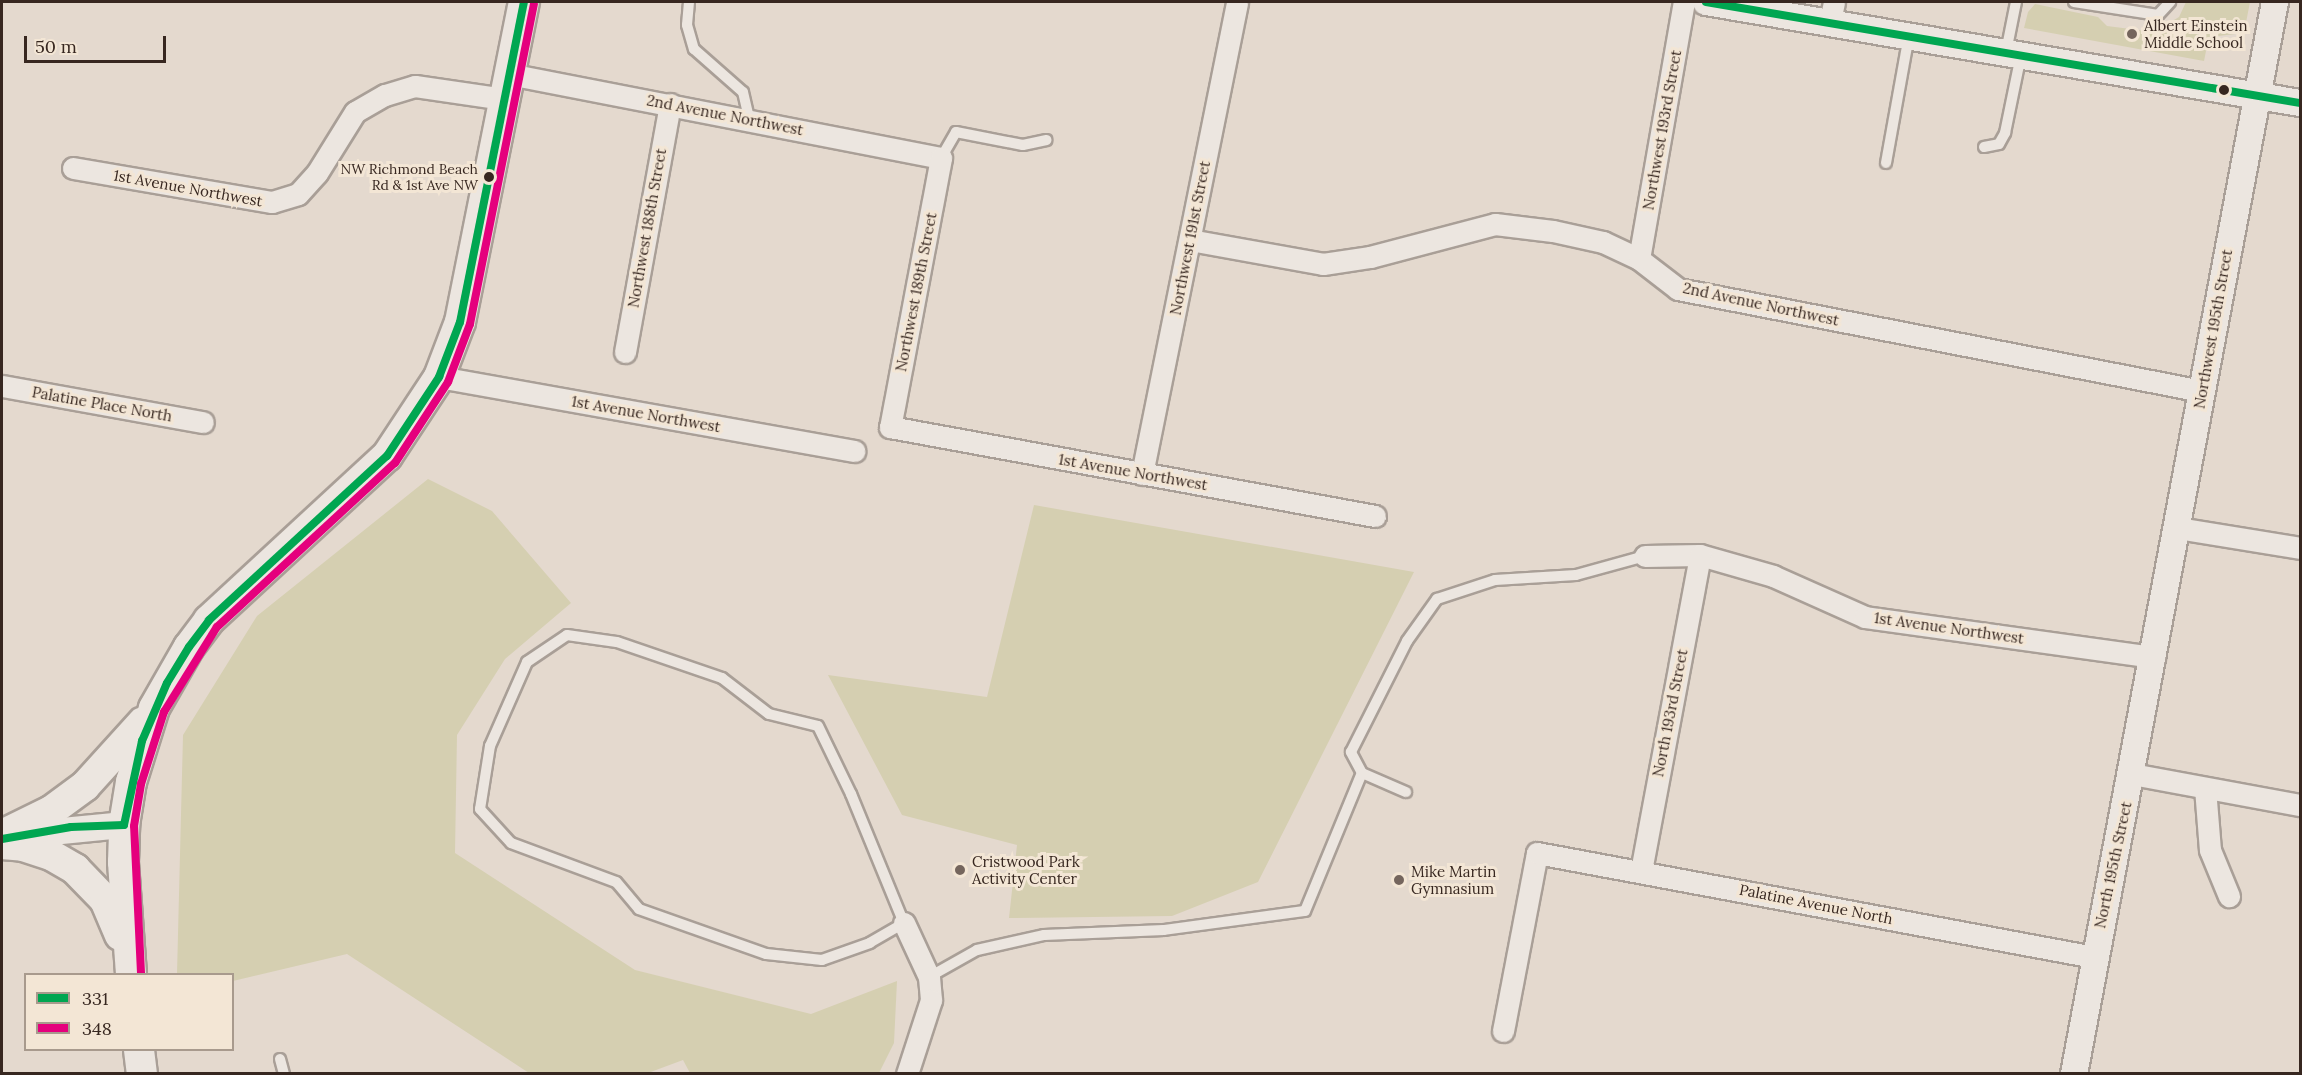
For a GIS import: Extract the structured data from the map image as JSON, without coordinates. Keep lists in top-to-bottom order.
{
  "streets": {
    "street": [
      "2nd Avenue Northwest",
      "Northwest 193rd Street",
      "1st Avenue Northwest",
      "Northwest 188th Street",
      "Northwest 191st Street",
      "Northwest 189th Street",
      "Northwest 195th Street",
      "Palatine Place North",
      "North 193rd Street",
      "North 195th Street",
      "Palatine Avenue North"
    ]
  },
  "crossings": [
    ["2nd Avenue Northwest", "Northwest 193rd Street"],
    ["2nd Avenue Northwest", "1st Avenue Northwest"],
    ["2nd Avenue Northwest", "Northwest 188th Street"],
    ["2nd Avenue Northwest", "Northwest 191st Street"],
    ["2nd Avenue Northwest", "Northwest 189th Street"],
    ["2nd Avenue Northwest", "Northwest 195th Street"],
    ["1st Avenue Northwest", "Northwest 191st Street"],
    ["1st Avenue Northwest", "Northwest 189th Street"],
    ["1st Avenue Northwest", "Northwest 195th Street"],
    ["1st Avenue Northwest", "North 193rd Street"],
    ["1st Avenue Northwest", "North 195th Street"],
    ["Northwest 195th Street", "North 195th Street"],
    ["North 193rd Street", "Palatine Avenue North"],
    ["North 195th Street", "Palatine Avenue North"]
  ],
  "places": [
    "Albert Einstein Middle School",
    "NW Richmond Beach Rd & 1st Ave NW",
    "Cristwood Park Activity Center",
    "Mike Martin Gymnasium"
  ],
  "lines": ["transit line 331", "transit line 348"],
  "legend": ["331", "348"],
  "scale_bar": "50 m"
}
